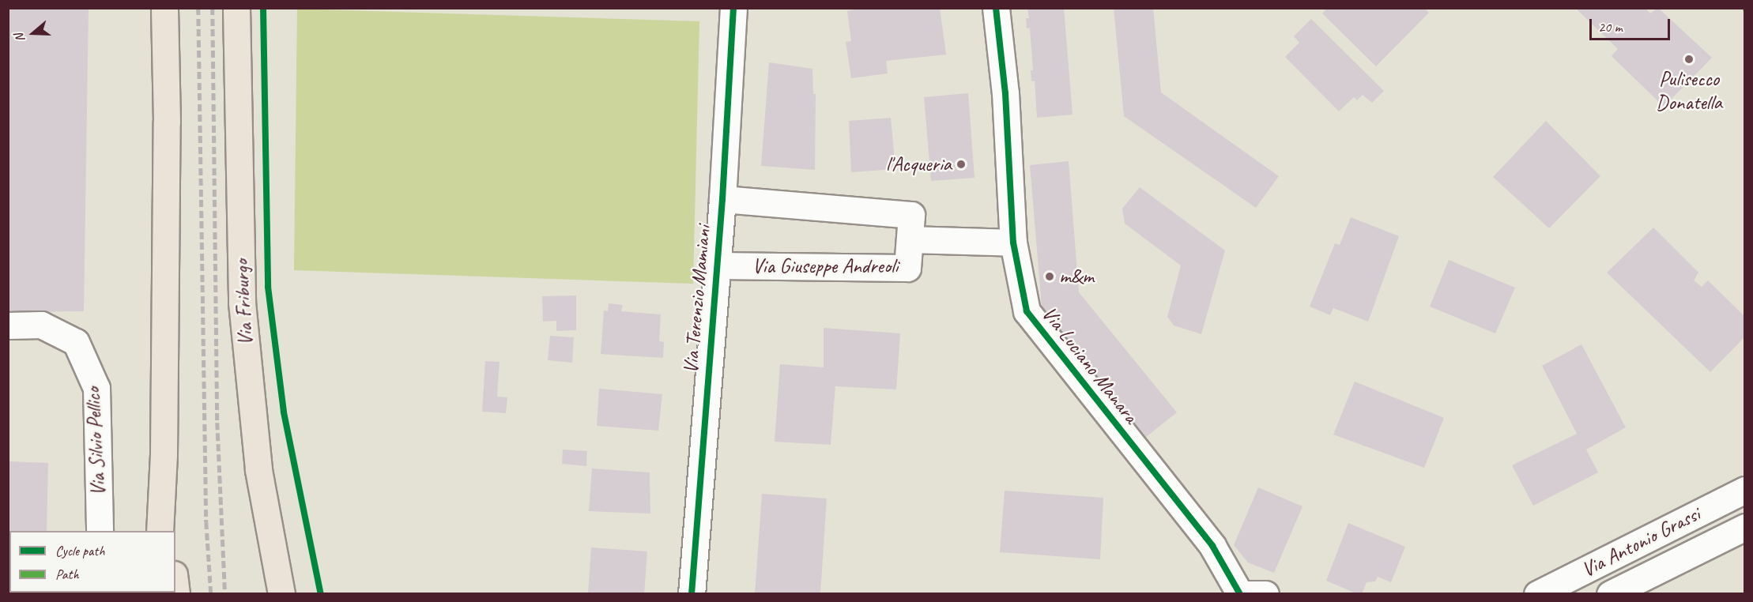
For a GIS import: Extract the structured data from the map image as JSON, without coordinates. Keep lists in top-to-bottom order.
{
  "streets": {
    "main road": ["Via Friburgo"],
    "street": [
      "Via Giuseppe Andreoli",
      "Via Terenzio Mamiani",
      "Via Luciano Manara",
      "Via Silvio Pellico",
      "Via Antonio Grassi"
    ]
  },
  "crossings": [
    ["Via Giuseppe Andreoli", "Via Terenzio Mamiani"],
    ["Via Giuseppe Andreoli", "Via Luciano Manara"]
  ],
  "places": ["Pulisecco Donatella", "l'Acqueria", "m&m"],
  "legend": ["Cycle path", "Path"],
  "scale_bar": "20 m",
  "north": "left"
}
